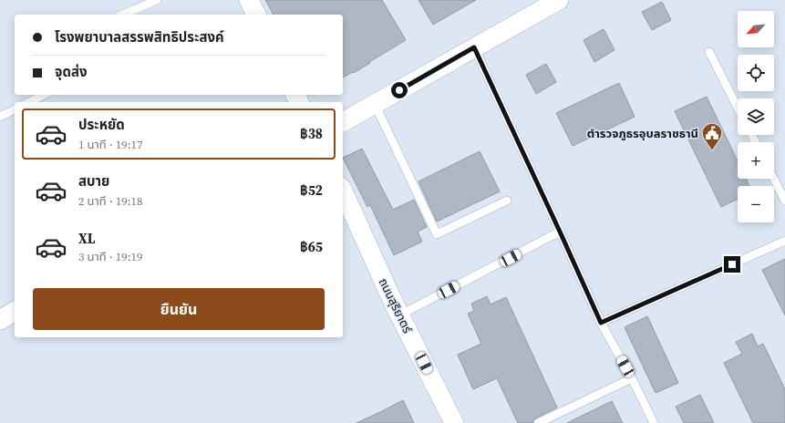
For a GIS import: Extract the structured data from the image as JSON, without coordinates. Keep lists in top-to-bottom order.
{
  "streets": {
    "street": ["ถนนสุริยาตร์"]
  },
  "places": {
    "public building": ["ตำรวจภูธรอุบลราชธานี"]
  },
  "north": "bottom left",
  "page": {
    "map_buttons": ["+", "−"],
    "banner": ["โรงพยาบาลสรรพสิทธิประสงค์", "จุดส่ง"],
    "list": [
      {
        "name": "ประหยัด",
        "note": "1 นาที · 19:17",
        "value": "฿38"
      },
      {
        "name": "สบาย",
        "note": "2 นาที · 19:18",
        "value": "฿52"
      },
      {
        "name": "XL",
        "note": "3 นาที · 19:19",
        "value": "฿65"
      }
    ],
    "buttons": "ยืนยัน"
  }
}
